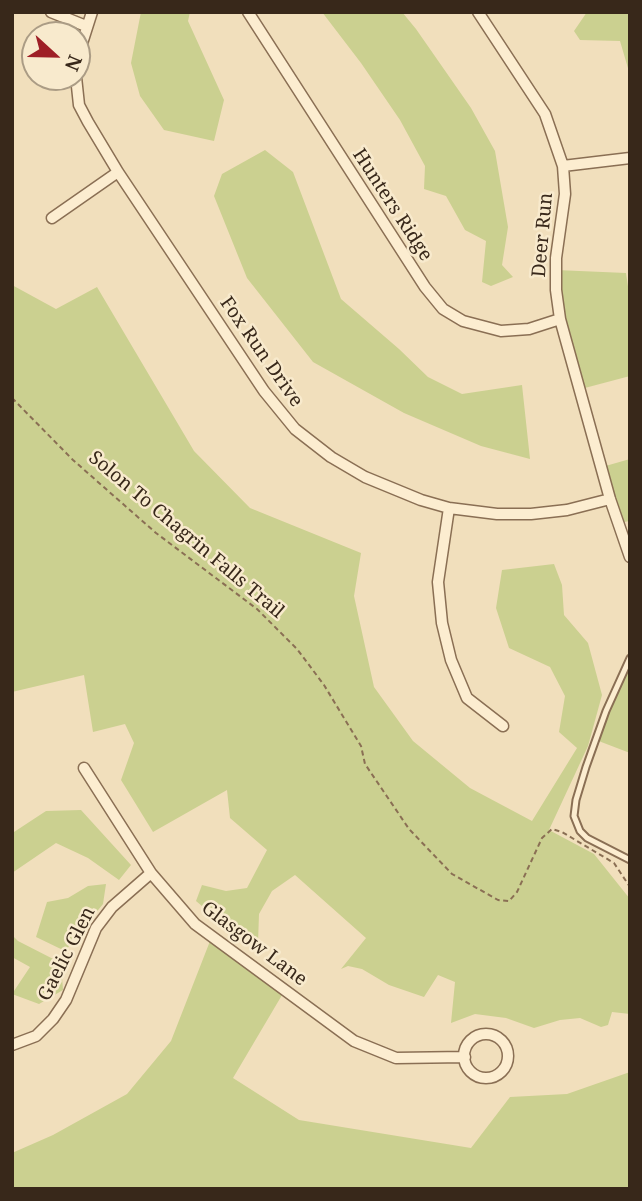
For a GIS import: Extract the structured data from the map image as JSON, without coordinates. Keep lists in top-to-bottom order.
{
  "streets": {
    "street": [
      "Hunters Ridge",
      "Deer Run",
      "Fox Run Drive",
      "Glasgow Lane",
      "Gaelic Glen"
    ],
    "path": ["Solon To Chagrin Falls Trail"]
  },
  "crossings": [
    ["Hunters Ridge", "Deer Run"],
    ["Deer Run", "Fox Run Drive"],
    ["Glasgow Lane", "Gaelic Glen"]
  ],
  "north": "right"
}
